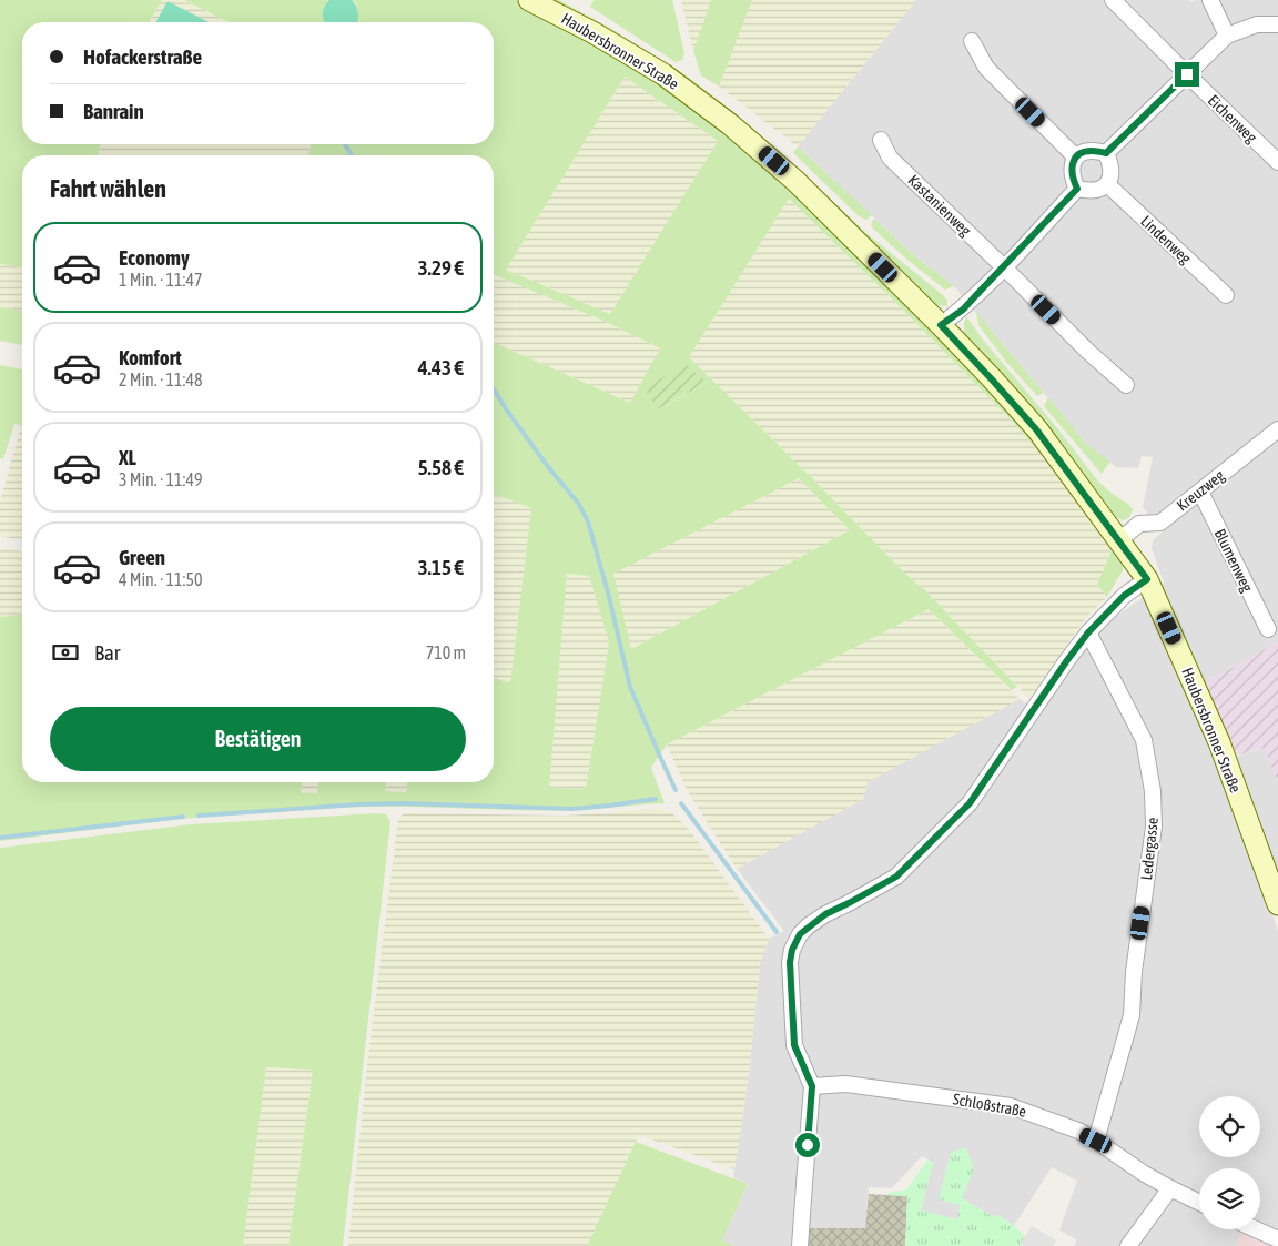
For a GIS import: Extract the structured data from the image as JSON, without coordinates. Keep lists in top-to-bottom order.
{
  "streets": {
    "street": [
      "Haubersbronner Straße",
      "Eichenweg",
      "Kastanienweg",
      "Lindenweg",
      "Kreuzweg",
      "Blumenweg",
      "Ledergasse",
      "Schloßstraße"
    ]
  },
  "crossings": [
    ["Haubersbronner Straße", "Kreuzweg"],
    ["Kreuzweg", "Blumenweg"],
    ["Ledergasse", "Schloßstraße"]
  ],
  "page": {
    "banner": ["Hofackerstraße", "Banrain"],
    "heading": "Fahrt wählen",
    "list": [
      {
        "name": "Economy",
        "note": "1 Min. · 11:47",
        "value": "3.29 €"
      },
      {
        "name": "Komfort",
        "note": "2 Min. · 11:48",
        "value": "4.43 €"
      },
      {
        "name": "XL",
        "note": "3 Min. · 11:49",
        "value": "5.58 €"
      },
      {
        "name": "Green",
        "note": "4 Min. · 11:50",
        "value": "3.15 €"
      }
    ],
    "pay": ["Bar", "710 m"],
    "buttons": "Bestätigen"
  }
}
